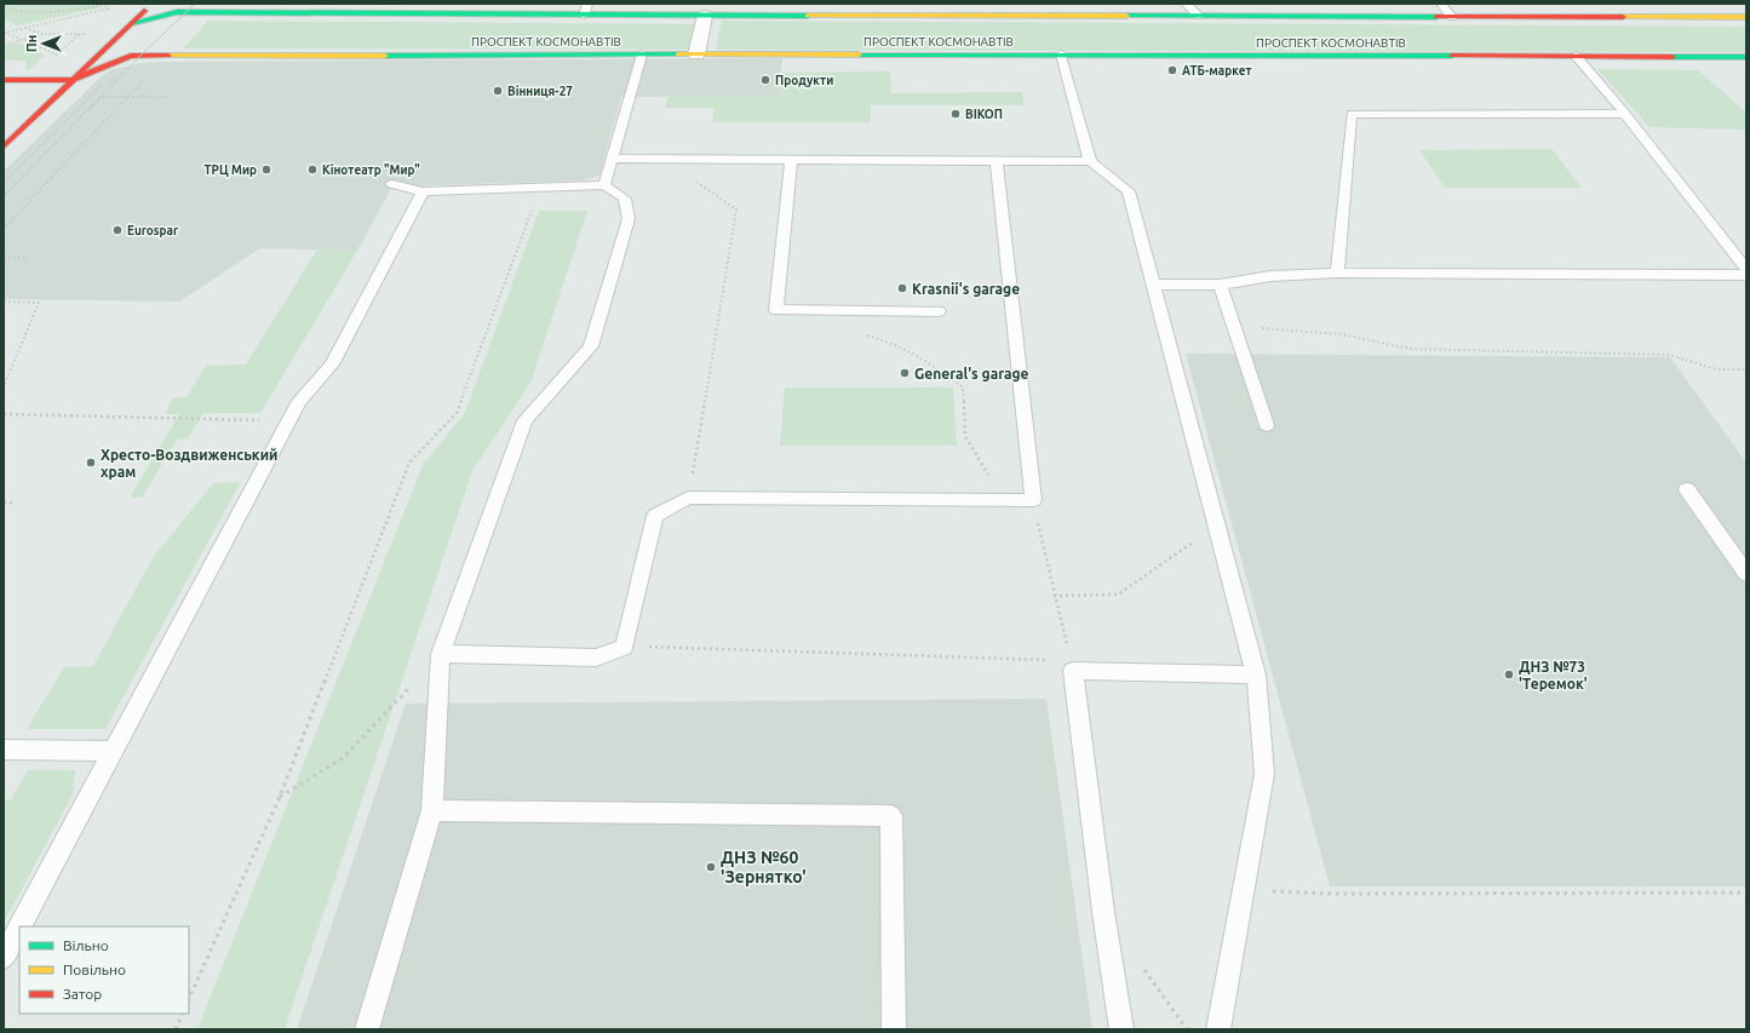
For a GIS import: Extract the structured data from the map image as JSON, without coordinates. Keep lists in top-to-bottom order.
{
  "streets": {
    "street": ["ПРОСПЕКТ КОСМОНАВТІВ"]
  },
  "places": [
    "АТБ-маркет",
    "Продукти",
    "Вінниця-27",
    "ВІКОП",
    "ТРЦ Мир",
    "Кінотеатр \"Мир\"",
    "Eurospar",
    "Krasnii's garage",
    "General's garage",
    "Хресто-Воздвиженський храм",
    "ДНЗ №73 'Теремок'",
    "ДНЗ №60 'Зернятко'"
  ],
  "legend": ["Вільно", "Повільно", "Затор"],
  "north": "left"
}
